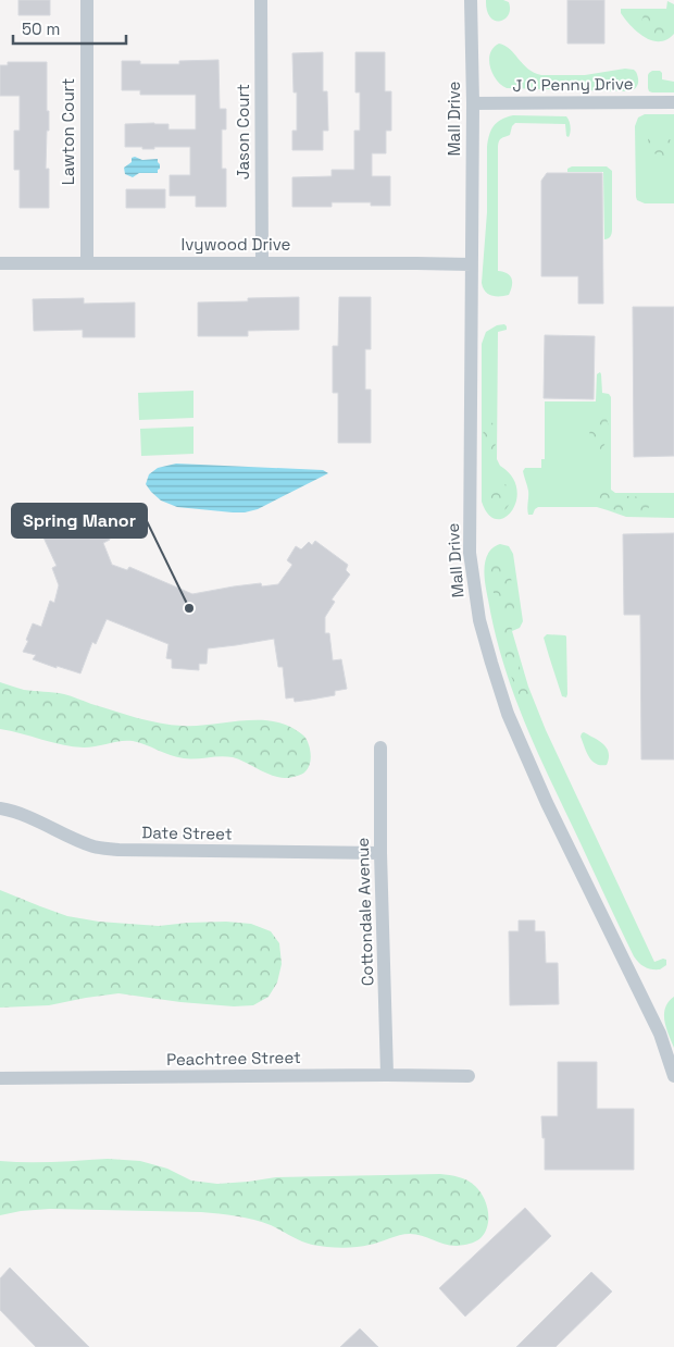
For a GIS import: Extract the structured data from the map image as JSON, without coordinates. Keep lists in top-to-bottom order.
{
  "streets": {
    "street": [
      "J C Penny Drive",
      "Mall Drive",
      "Lawton Court",
      "Jason Court",
      "Ivywood Drive",
      "Date Street",
      "Cottondale Avenue",
      "Peachtree Street"
    ]
  },
  "crossings": [
    ["J C Penny Drive", "Mall Drive"],
    ["Mall Drive", "Ivywood Drive"],
    ["Lawton Court", "Ivywood Drive"],
    ["Jason Court", "Ivywood Drive"],
    ["Date Street", "Cottondale Avenue"],
    ["Cottondale Avenue", "Peachtree Street"]
  ],
  "places": ["Spring Manor"],
  "scale_bar": "50 m"
}
